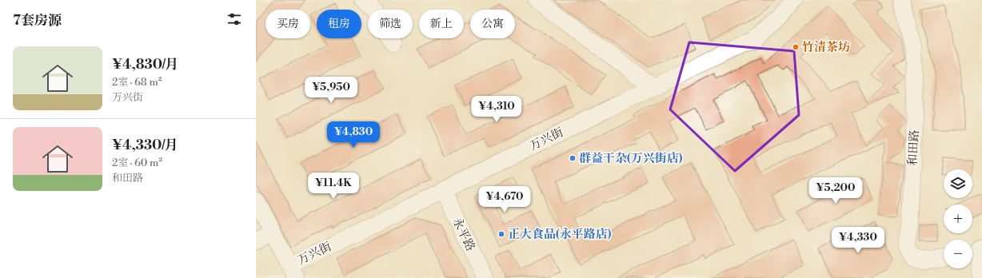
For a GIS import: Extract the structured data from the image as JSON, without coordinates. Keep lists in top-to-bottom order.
{
  "streets": {
    "street": ["万兴街", "和田路", "永平路"]
  },
  "crossings": [
    ["万兴街", "永平路"]
  ],
  "places": ["竹清茶坊", "群益干杂(万兴街店)", "正大食品(永平路店)"],
  "page": {
    "heading": "7套房源",
    "chip": [
      "买房",
      "租房",
      "筛选",
      "新上",
      "公寓"
    ],
    "list": [
      {
        "name": "¥4,830/月",
        "note": "2室 · 68 m² · 万兴街"
      },
      {
        "name": "¥4,330/月",
        "note": "2室 · 60 m² · 和田路"
      }
    ],
    "price": [
      "¥5,950",
      "¥4,310",
      "¥4,830",
      "¥11.4K",
      "¥5,200",
      "¥4,670",
      "¥4,330"
    ],
    "map_buttons": ["+", "−"]
  }
}
